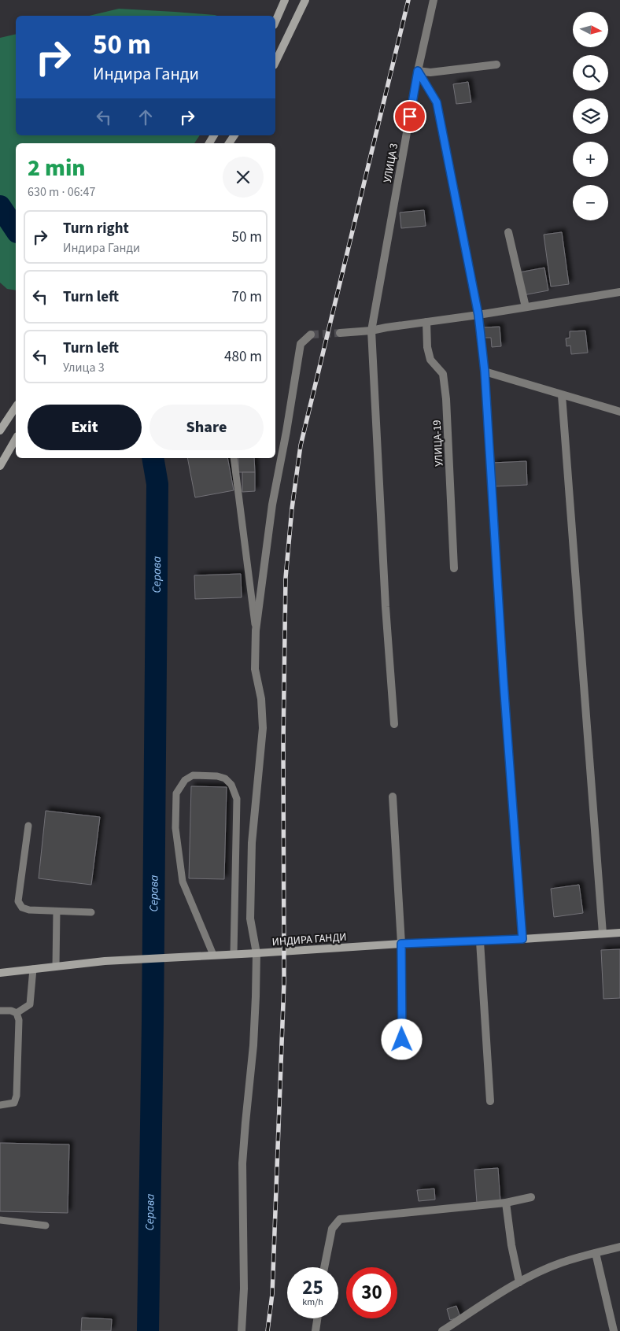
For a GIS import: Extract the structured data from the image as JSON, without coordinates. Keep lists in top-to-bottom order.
{
  "streets": {
    "street": ["УЛИЦА 3", "УЛИЦА-19", "ИНДИРА ГАНДИ"]
  },
  "water": ["Серава"],
  "north": "right",
  "page": {
    "map_buttons": ["+", "−"],
    "turn": ["50 m", "Индира Ганди"],
    "heading": ["2 min", "630 m · 06:47"],
    "list": [
      {
        "name": "Turn right",
        "note": "Индира Ганди",
        "value": "50 m"
      },
      {
        "name": "Turn left",
        "value": "70 m"
      },
      {
        "name": "Turn left",
        "note": "Улица 3",
        "value": "480 m"
      }
    ],
    "buttons": ["Exit", "Share"],
    "speed": "25 km/h",
    "limit": "30"
  }
}
